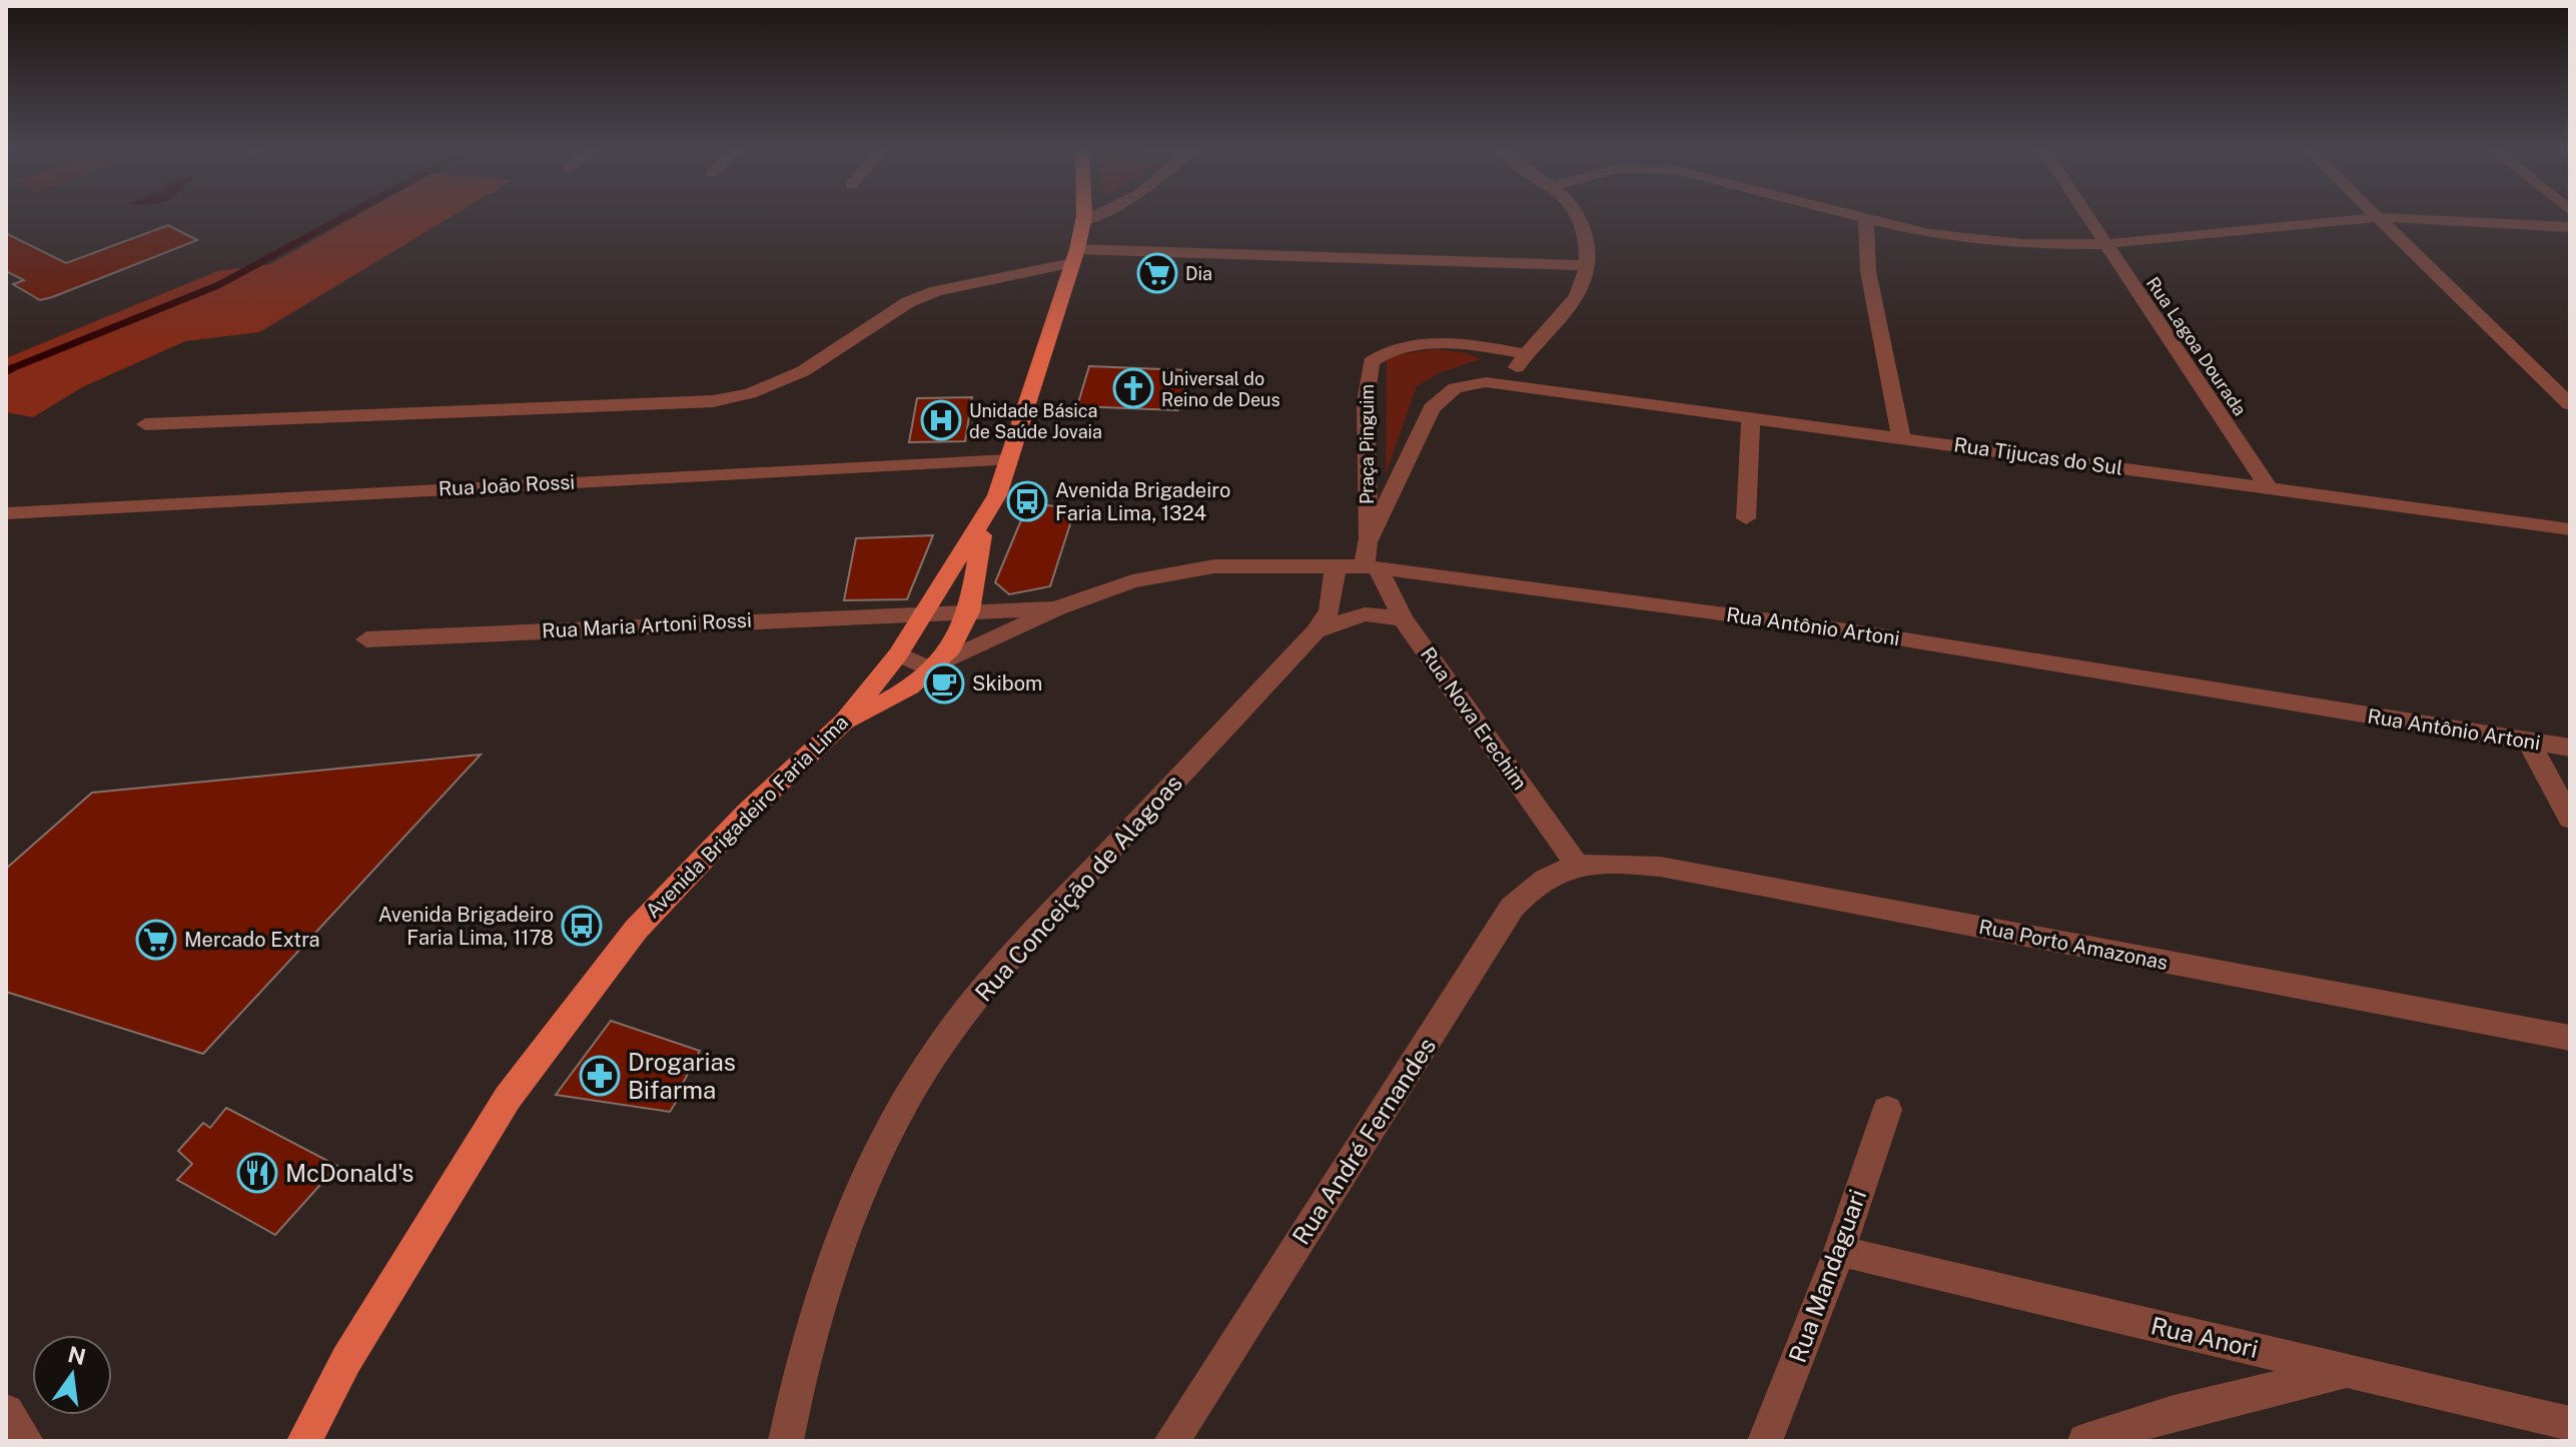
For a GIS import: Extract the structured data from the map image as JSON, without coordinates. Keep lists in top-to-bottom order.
{
  "streets": {
    "main road": ["Avenida Brigadeiro Faria Lima"],
    "street": [
      "Rua Lagoa Dourada",
      "Praça Pinguim",
      "Rua Tijucas do Sul",
      "Rua João Rossi",
      "Rua Maria Artoni Rossi",
      "Rua Antônio Artoni",
      "Rua Nova Erechim",
      "Rua Conceição de Alagoas",
      "Rua Porto Amazonas",
      "Rua André Fernandes",
      "Rua Mandaguari",
      "Rua Anori"
    ]
  },
  "crossings": [
    ["Rua Lagoa Dourada", "Rua Tijucas do Sul"],
    ["Rua João Rossi", "Avenida Brigadeiro Faria Lima"],
    ["Rua Maria Artoni Rossi", "Rua Antônio Artoni"],
    ["Rua Maria Artoni Rossi", "Avenida Brigadeiro Faria Lima"],
    ["Rua Antônio Artoni", "Rua Nova Erechim"],
    ["Rua Antônio Artoni", "Avenida Brigadeiro Faria Lima"],
    ["Rua Antônio Artoni", "Rua Conceição de Alagoas"],
    ["Rua Nova Erechim", "Rua Conceição de Alagoas"],
    ["Rua Nova Erechim", "Rua Porto Amazonas"],
    ["Rua Nova Erechim", "Rua André Fernandes"],
    ["Rua Porto Amazonas", "Rua André Fernandes"],
    ["Rua Mandaguari", "Rua Anori"]
  ],
  "places": {
    "supermarket": ["Dia", "Mercado Extra"],
    "church": ["Universal do Reino de Deus"],
    "hospital": ["Unidade Básica de Saúde Jovaia"],
    "bus stop": ["Avenida Brigadeiro Faria Lima, 1324", "Avenida Brigadeiro Faria Lima, 1178"],
    "cafe": ["Skibom"],
    "pharmacy": ["Drogarias Bifarma"],
    "restaurant": ["McDonald's"]
  },
  "north": "top"
}
